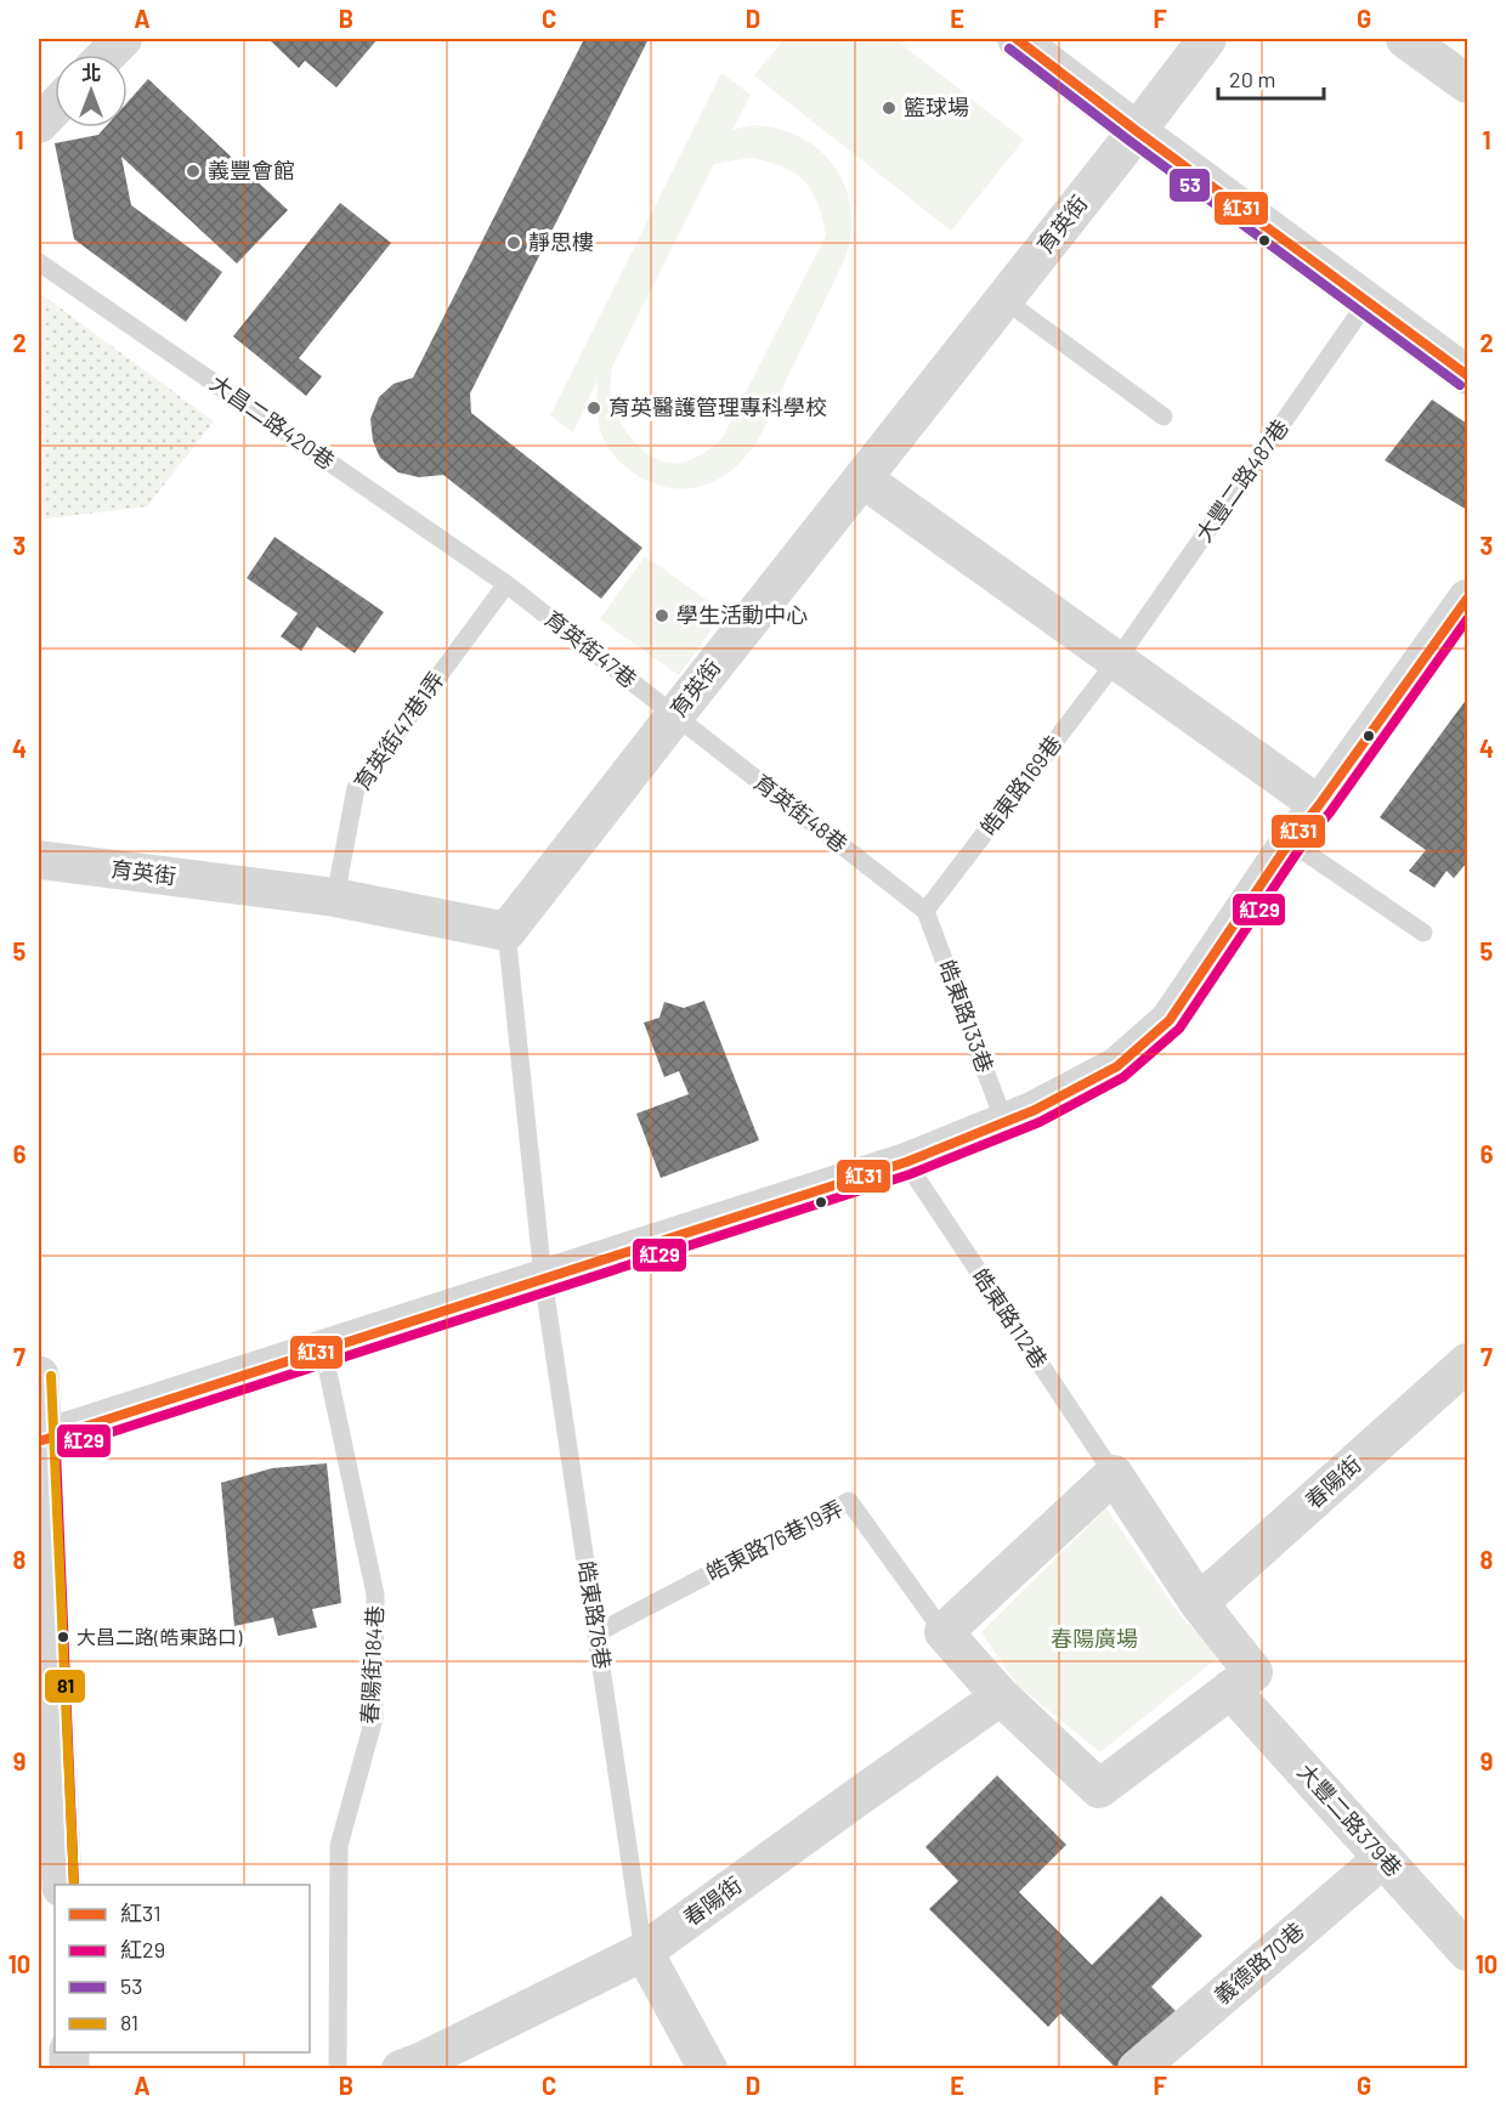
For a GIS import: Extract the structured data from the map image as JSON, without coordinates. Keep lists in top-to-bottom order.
{
  "streets": {
    "street": [
      "育英街",
      "春陽街",
      "大豐二路379巷",
      "義德路70巷"
    ],
    "lane": [
      "大昌二路420巷",
      "大豐二路487巷",
      "育英街47巷",
      "育英街47巷1弄",
      "皓東路169巷",
      "育英街48巷",
      "皓東路133巷",
      "皓東路112巷",
      "皓東路76巷19弄",
      "皓東路76巷",
      "春陽街184巷"
    ]
  },
  "crossings": [
    ["育英街", "育英街47巷"],
    ["育英街", "育英街47巷1弄"],
    ["育英街", "育英街48巷"],
    ["育英街", "皓東路76巷"],
    ["大昌二路420巷", "育英街47巷"],
    ["大昌二路420巷", "育英街47巷1弄"],
    ["大豐二路487巷", "皓東路169巷"],
    ["育英街47巷", "育英街47巷1弄"],
    ["育英街47巷", "育英街48巷"],
    ["皓東路169巷", "育英街48巷"],
    ["皓東路169巷", "皓東路133巷"],
    ["育英街48巷", "皓東路133巷"],
    ["春陽街", "皓東路76巷"],
    ["皓東路76巷19弄", "皓東路76巷"],
    ["大豐二路379巷", "義德路70巷"]
  ],
  "parks": ["春陽廣場"],
  "places": [
    "籃球場",
    "義豐會館",
    "靜思樓",
    "育英醫護管理專科學校",
    "學生活動中心",
    "大昌二路(皓東路口)"
  ],
  "lines": [
    "transit line 紅31",
    "transit line 53",
    "transit line 紅29",
    "transit line 81"
  ],
  "legend": [
    "紅31",
    "紅29",
    "53",
    "81"
  ],
  "scale_bar": "20 m",
  "north": "top",
  "grid": {
    "columns": [
      "A",
      "B",
      "C",
      "D",
      "E",
      "F",
      "G"
    ],
    "rows": [
      "1",
      "2",
      "3",
      "4",
      "5",
      "6",
      "7",
      "8",
      "9",
      "10"
    ]
  }
}
